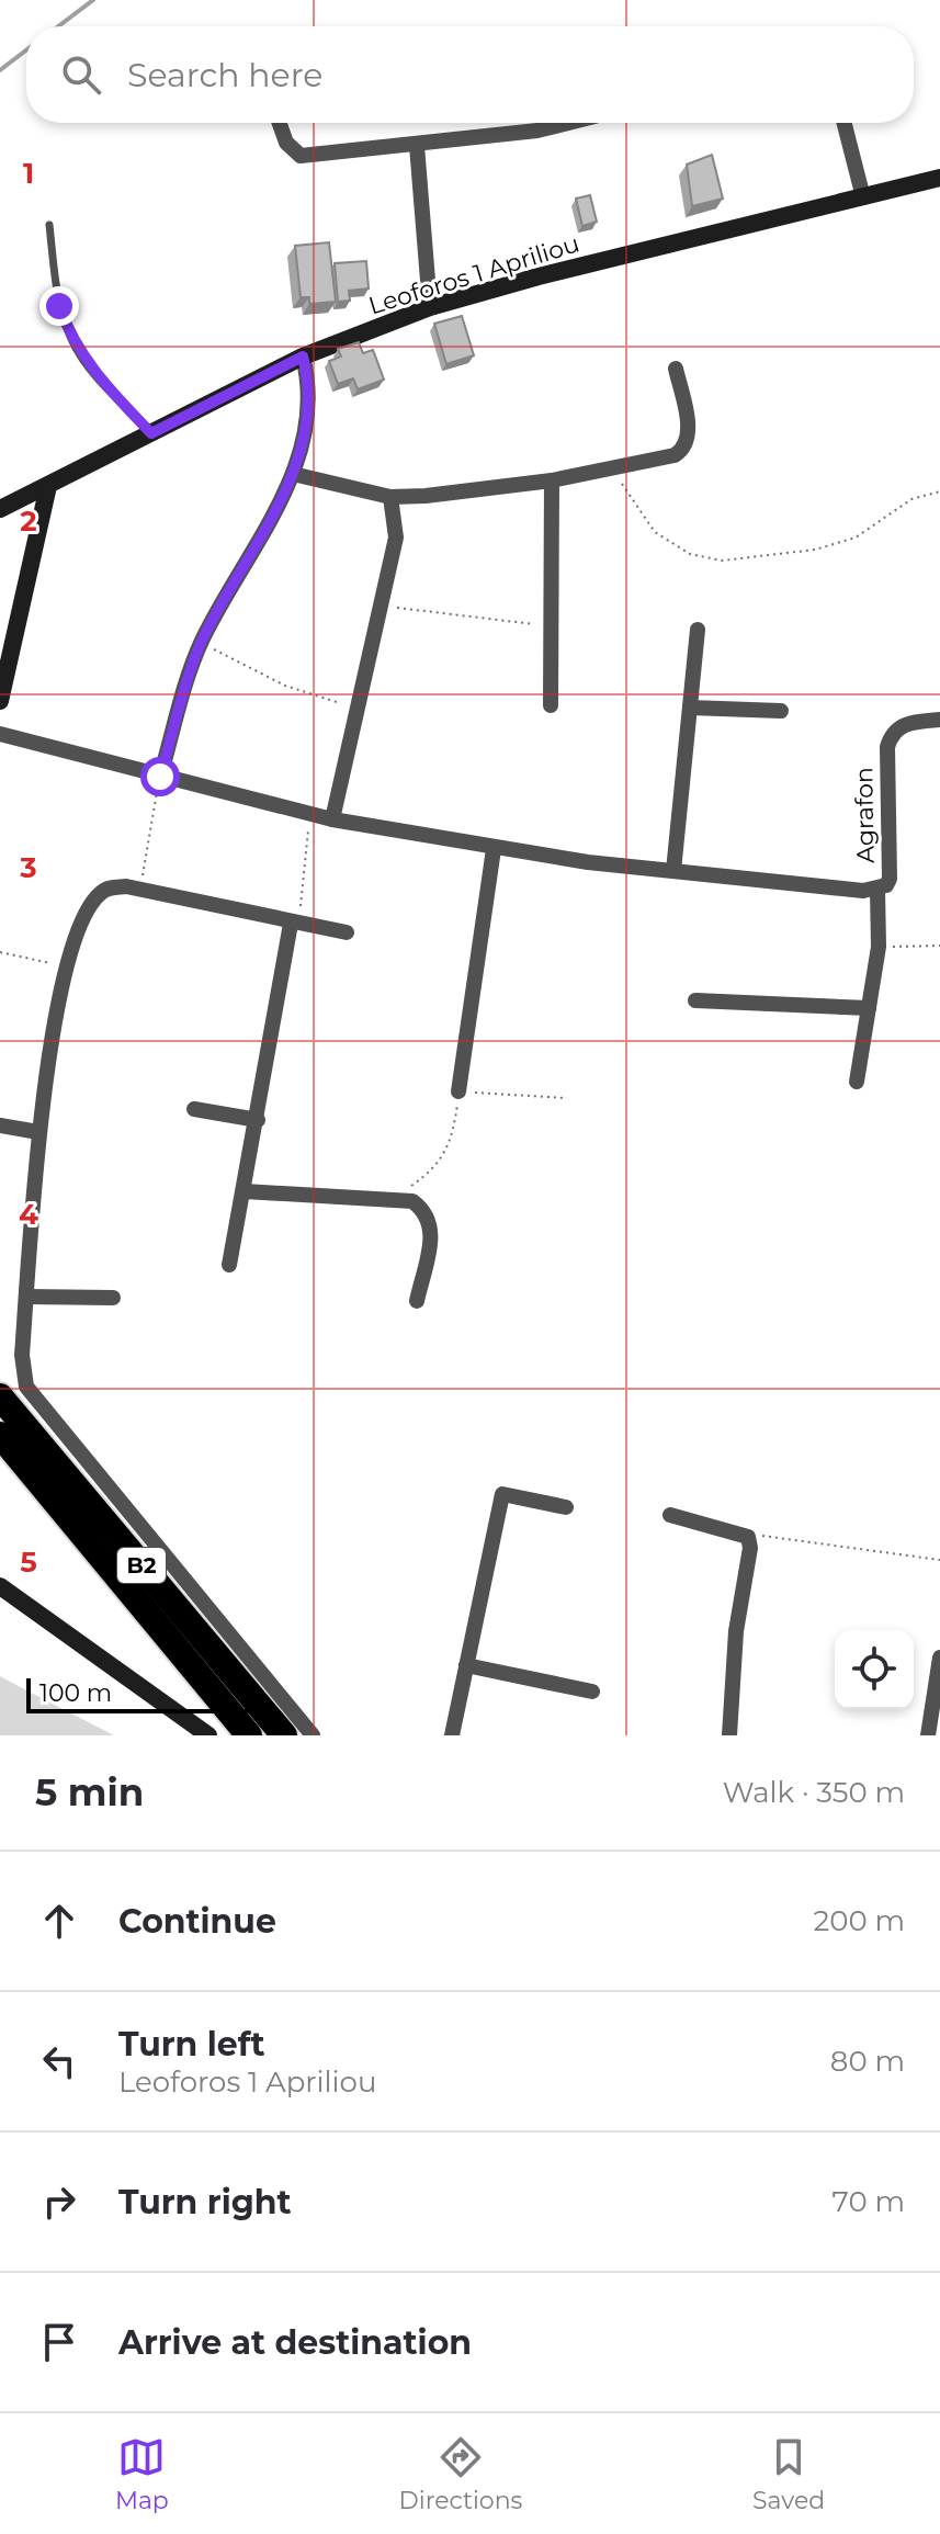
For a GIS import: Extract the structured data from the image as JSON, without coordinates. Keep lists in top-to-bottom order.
{
  "streets": {
    "highway": ["B2"],
    "main road": ["Leoforos 1 Apriliou"],
    "street": ["Agrafon"]
  },
  "scale_bar": "100 m",
  "page": {
    "search": "Search here",
    "scale": "100 m",
    "heading": ["5 min", "Walk · 350 m"],
    "list": [
      ["Continue", "200 m"],
      ["Turn left", "Leoforos 1 Apriliou", "80 m"],
      ["Turn right", "70 m"],
      "Arrive at destination"
    ],
    "nav": ["Map", "Directions", "Saved"]
  },
  "grid": {
    "rows": [
      "1",
      "2",
      "3",
      "4",
      "5"
    ]
  }
}
